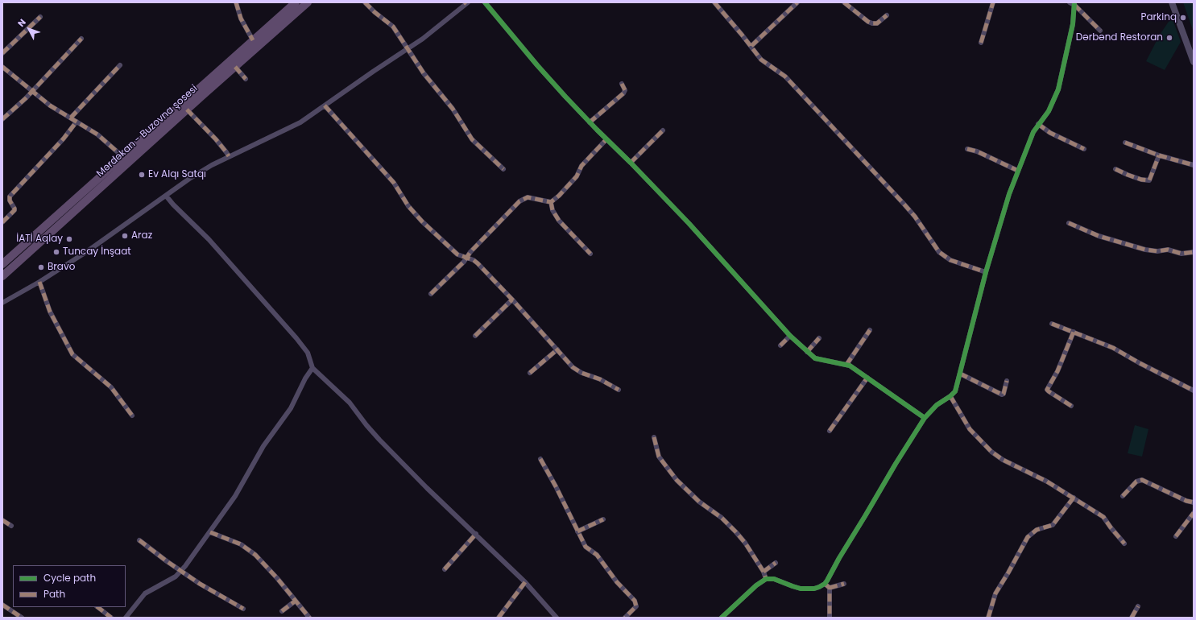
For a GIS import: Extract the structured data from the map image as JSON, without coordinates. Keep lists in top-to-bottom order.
{
  "streets": {
    "main road": ["Mərdəkan - Buzovna şosesi"]
  },
  "places": [
    "Parkinq",
    "Dərbənd Restoran",
    "Ev Alqı Satqı",
    "Araz",
    "İATİ Aqlay",
    "Tuncay İnşaat",
    "Bravo"
  ],
  "legend": ["Cycle path", "Path"],
  "north": "top left"
}
